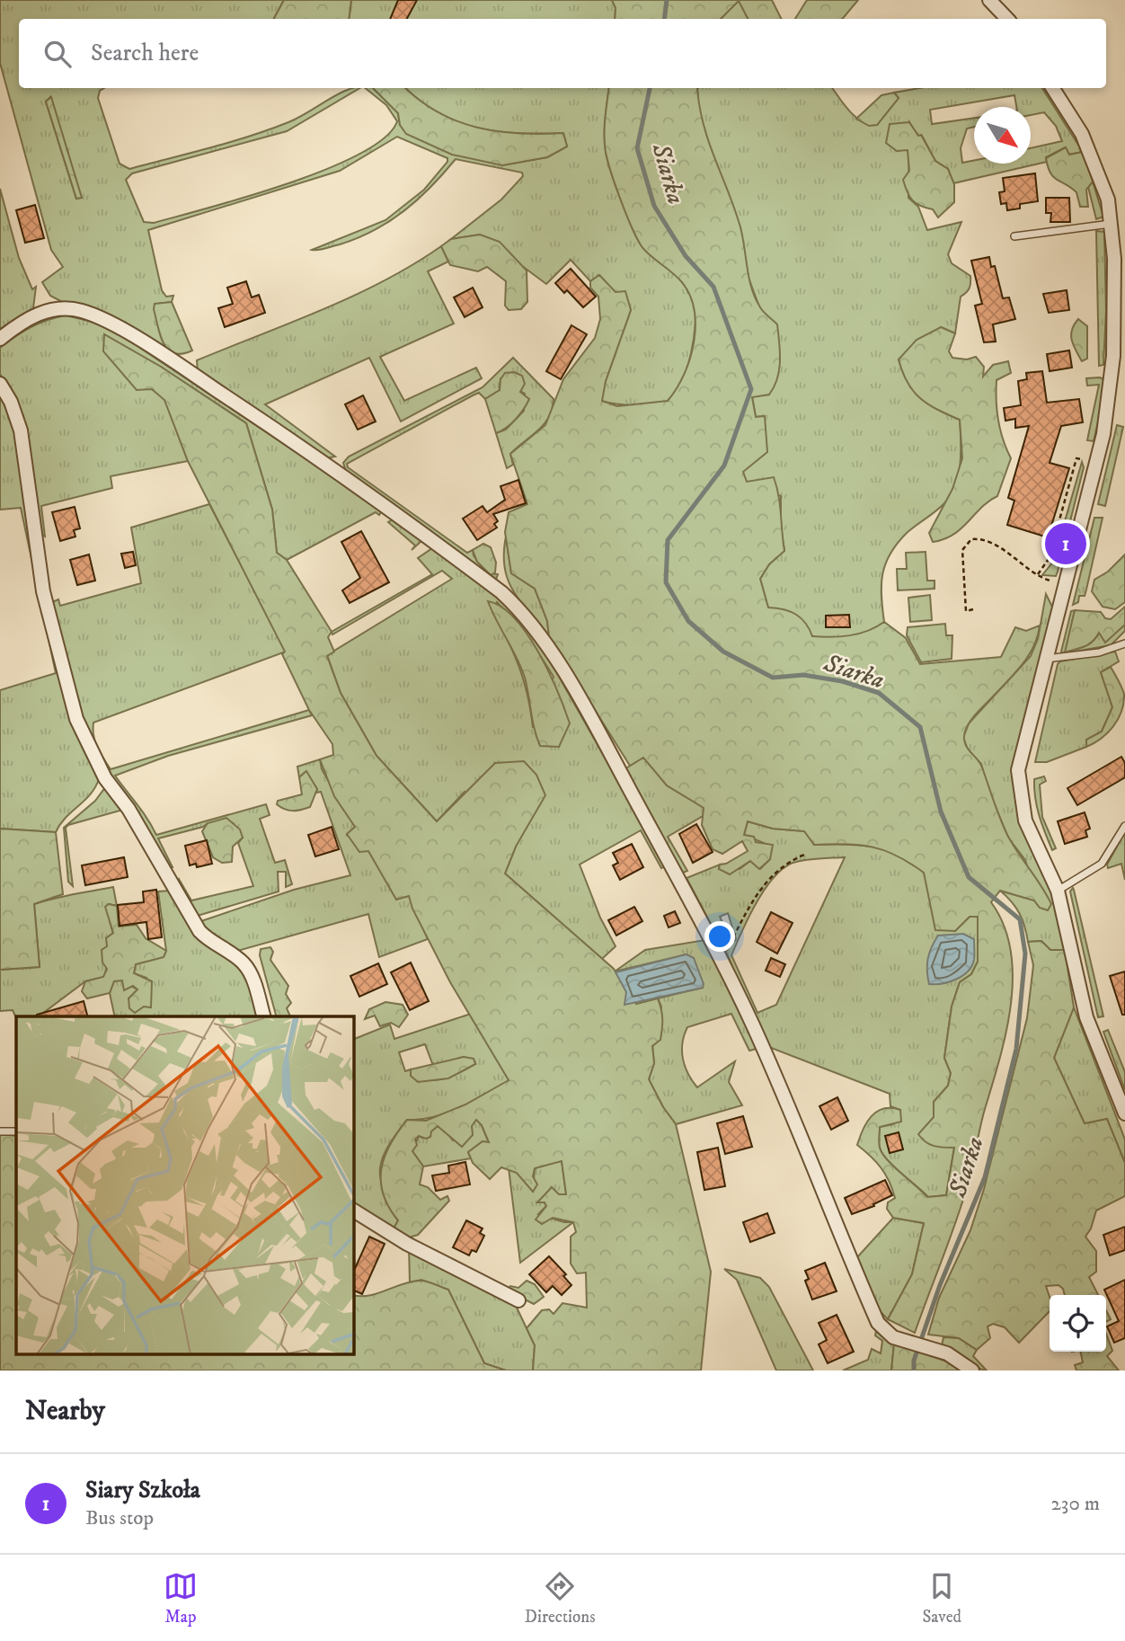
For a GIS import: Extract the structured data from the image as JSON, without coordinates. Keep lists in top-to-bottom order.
{
  "water": ["Siarka"],
  "north": "bottom right",
  "page": {
    "search": "Search here",
    "pins": "1",
    "heading": "Nearby",
    "list": [
      {
        "mark": "1",
        "name": "Siary Szkoła",
        "note": "Bus stop",
        "value": "230 m"
      }
    ],
    "nav": ["Map", "Directions", "Saved"]
  }
}
